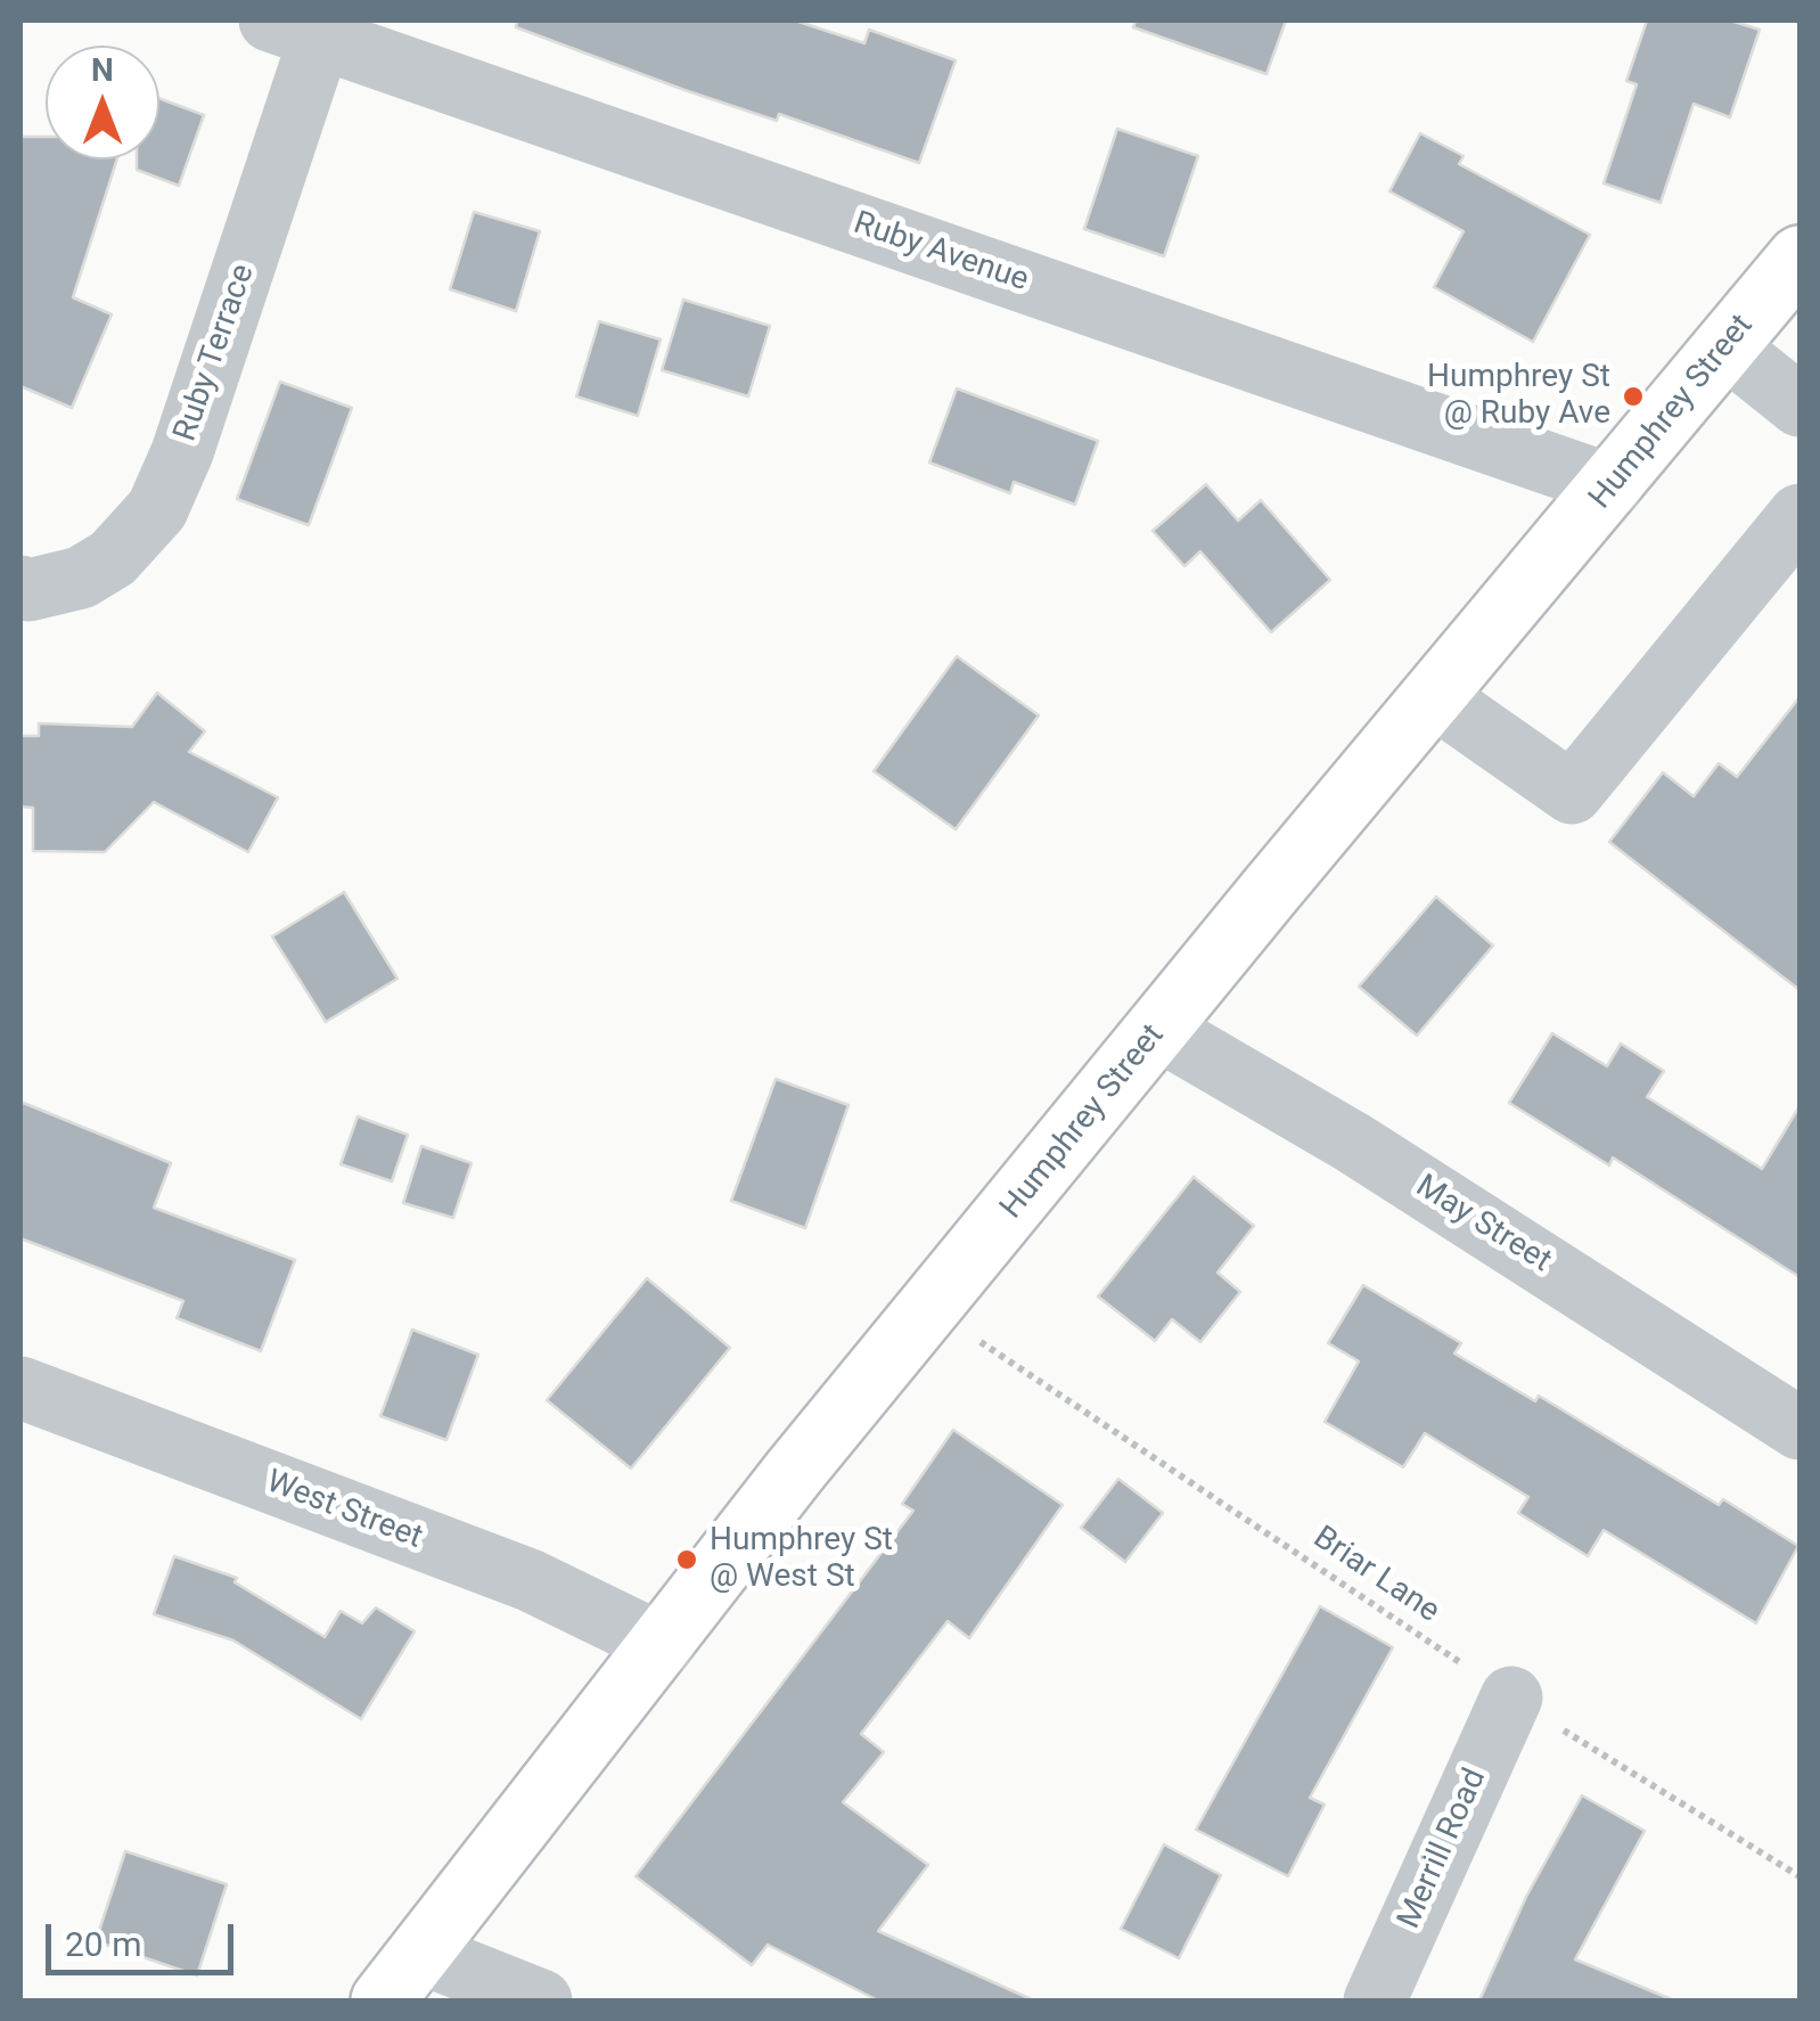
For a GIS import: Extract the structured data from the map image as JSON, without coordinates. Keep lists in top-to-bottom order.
{
  "streets": {
    "main road": ["Humphrey Street"],
    "street": [
      "Ruby Avenue",
      "Ruby Terrace",
      "May Street",
      "West Street",
      "Merrill Road"
    ],
    "path": ["Briar Lane"]
  },
  "crossings": [
    ["Ruby Avenue", "Ruby Terrace"],
    ["Ruby Avenue", "Humphrey Street"],
    ["Humphrey Street", "May Street"],
    ["Humphrey Street", "West Street"],
    ["Humphrey Street", "Briar Lane"],
    ["Briar Lane", "Merrill Road"]
  ],
  "places": ["Humphrey St @ Ruby Ave", "Humphrey St @ West St"],
  "scale_bar": "20 m",
  "north": "top"
}
